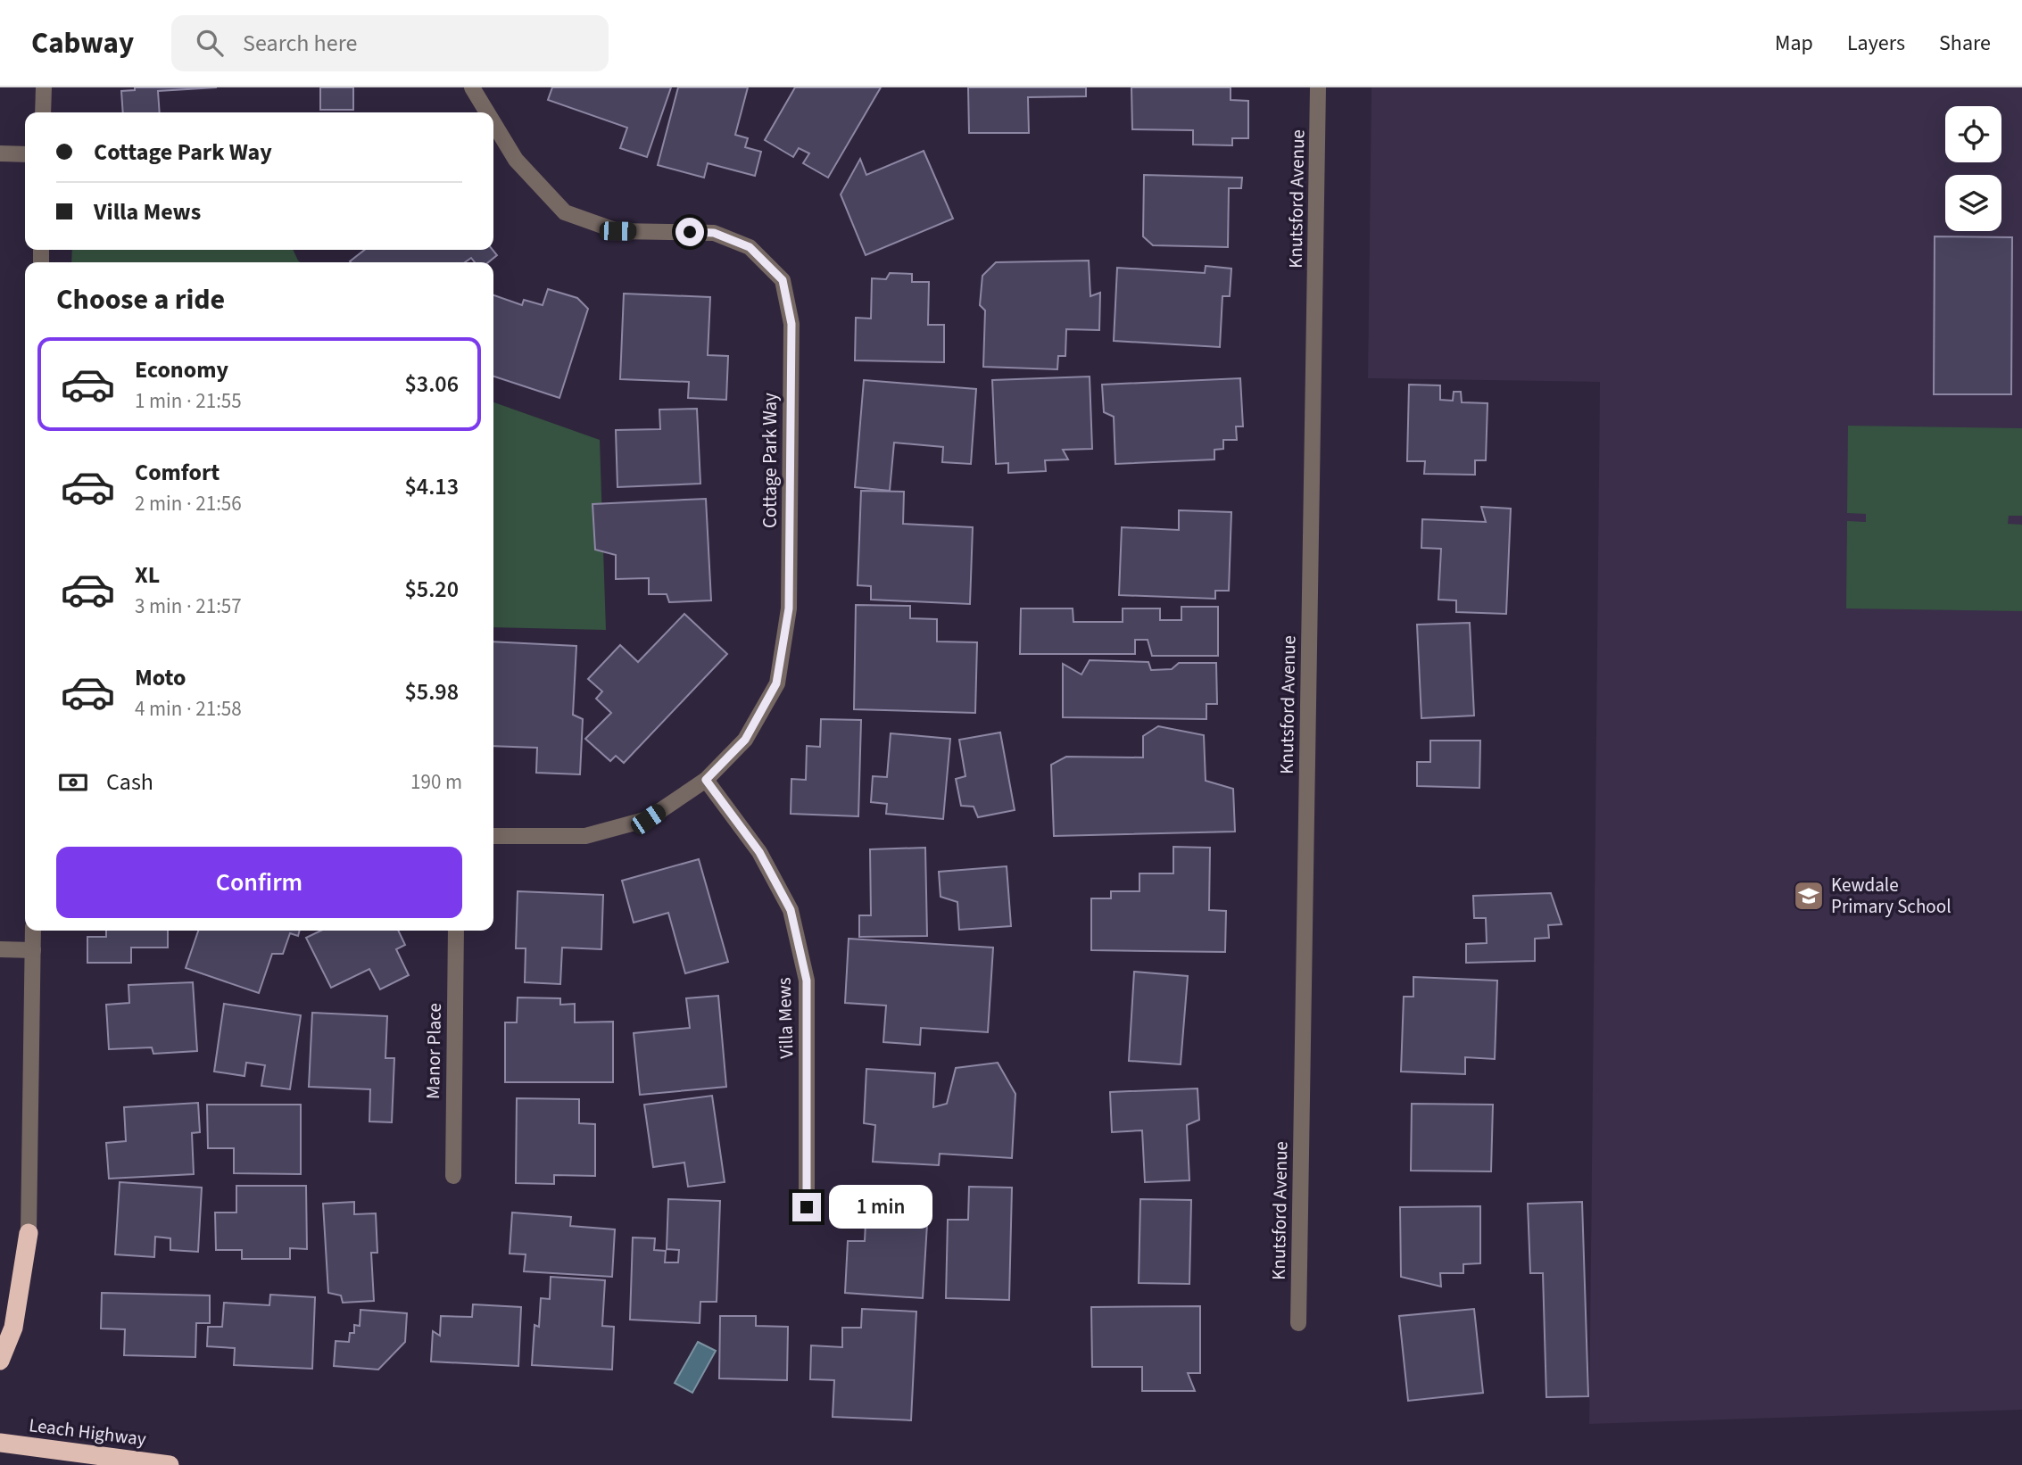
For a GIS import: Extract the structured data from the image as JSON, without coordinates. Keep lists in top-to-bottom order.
{
  "streets": {
    "highway": ["Leach Highway"],
    "street": [
      "Knutsford Avenue",
      "Cottage Park Way",
      "Villa Mews",
      "Manor Place"
    ]
  },
  "crossings": [
    ["Cottage Park Way", "Villa Mews"]
  ],
  "places": {
    "school or university": ["Kewdale Primary School"]
  },
  "page": {
    "header": "Cabway",
    "search": "Search here",
    "nav": ["Map", "Layers", "Share"],
    "banner": ["Cottage Park Way", "Villa Mews"],
    "heading": "Choose a ride",
    "list": [
      {
        "name": "Economy",
        "note": "1 min · 21:55",
        "value": "$3.06"
      },
      {
        "name": "Comfort",
        "note": "2 min · 21:56",
        "value": "$4.13"
      },
      {
        "name": "XL",
        "note": "3 min · 21:57",
        "value": "$5.20"
      },
      {
        "name": "Moto",
        "note": "4 min · 21:58",
        "value": "$5.98"
      }
    ],
    "pay": ["Cash", "190 m"],
    "buttons": "Confirm",
    "bubble": "1 min"
  }
}
